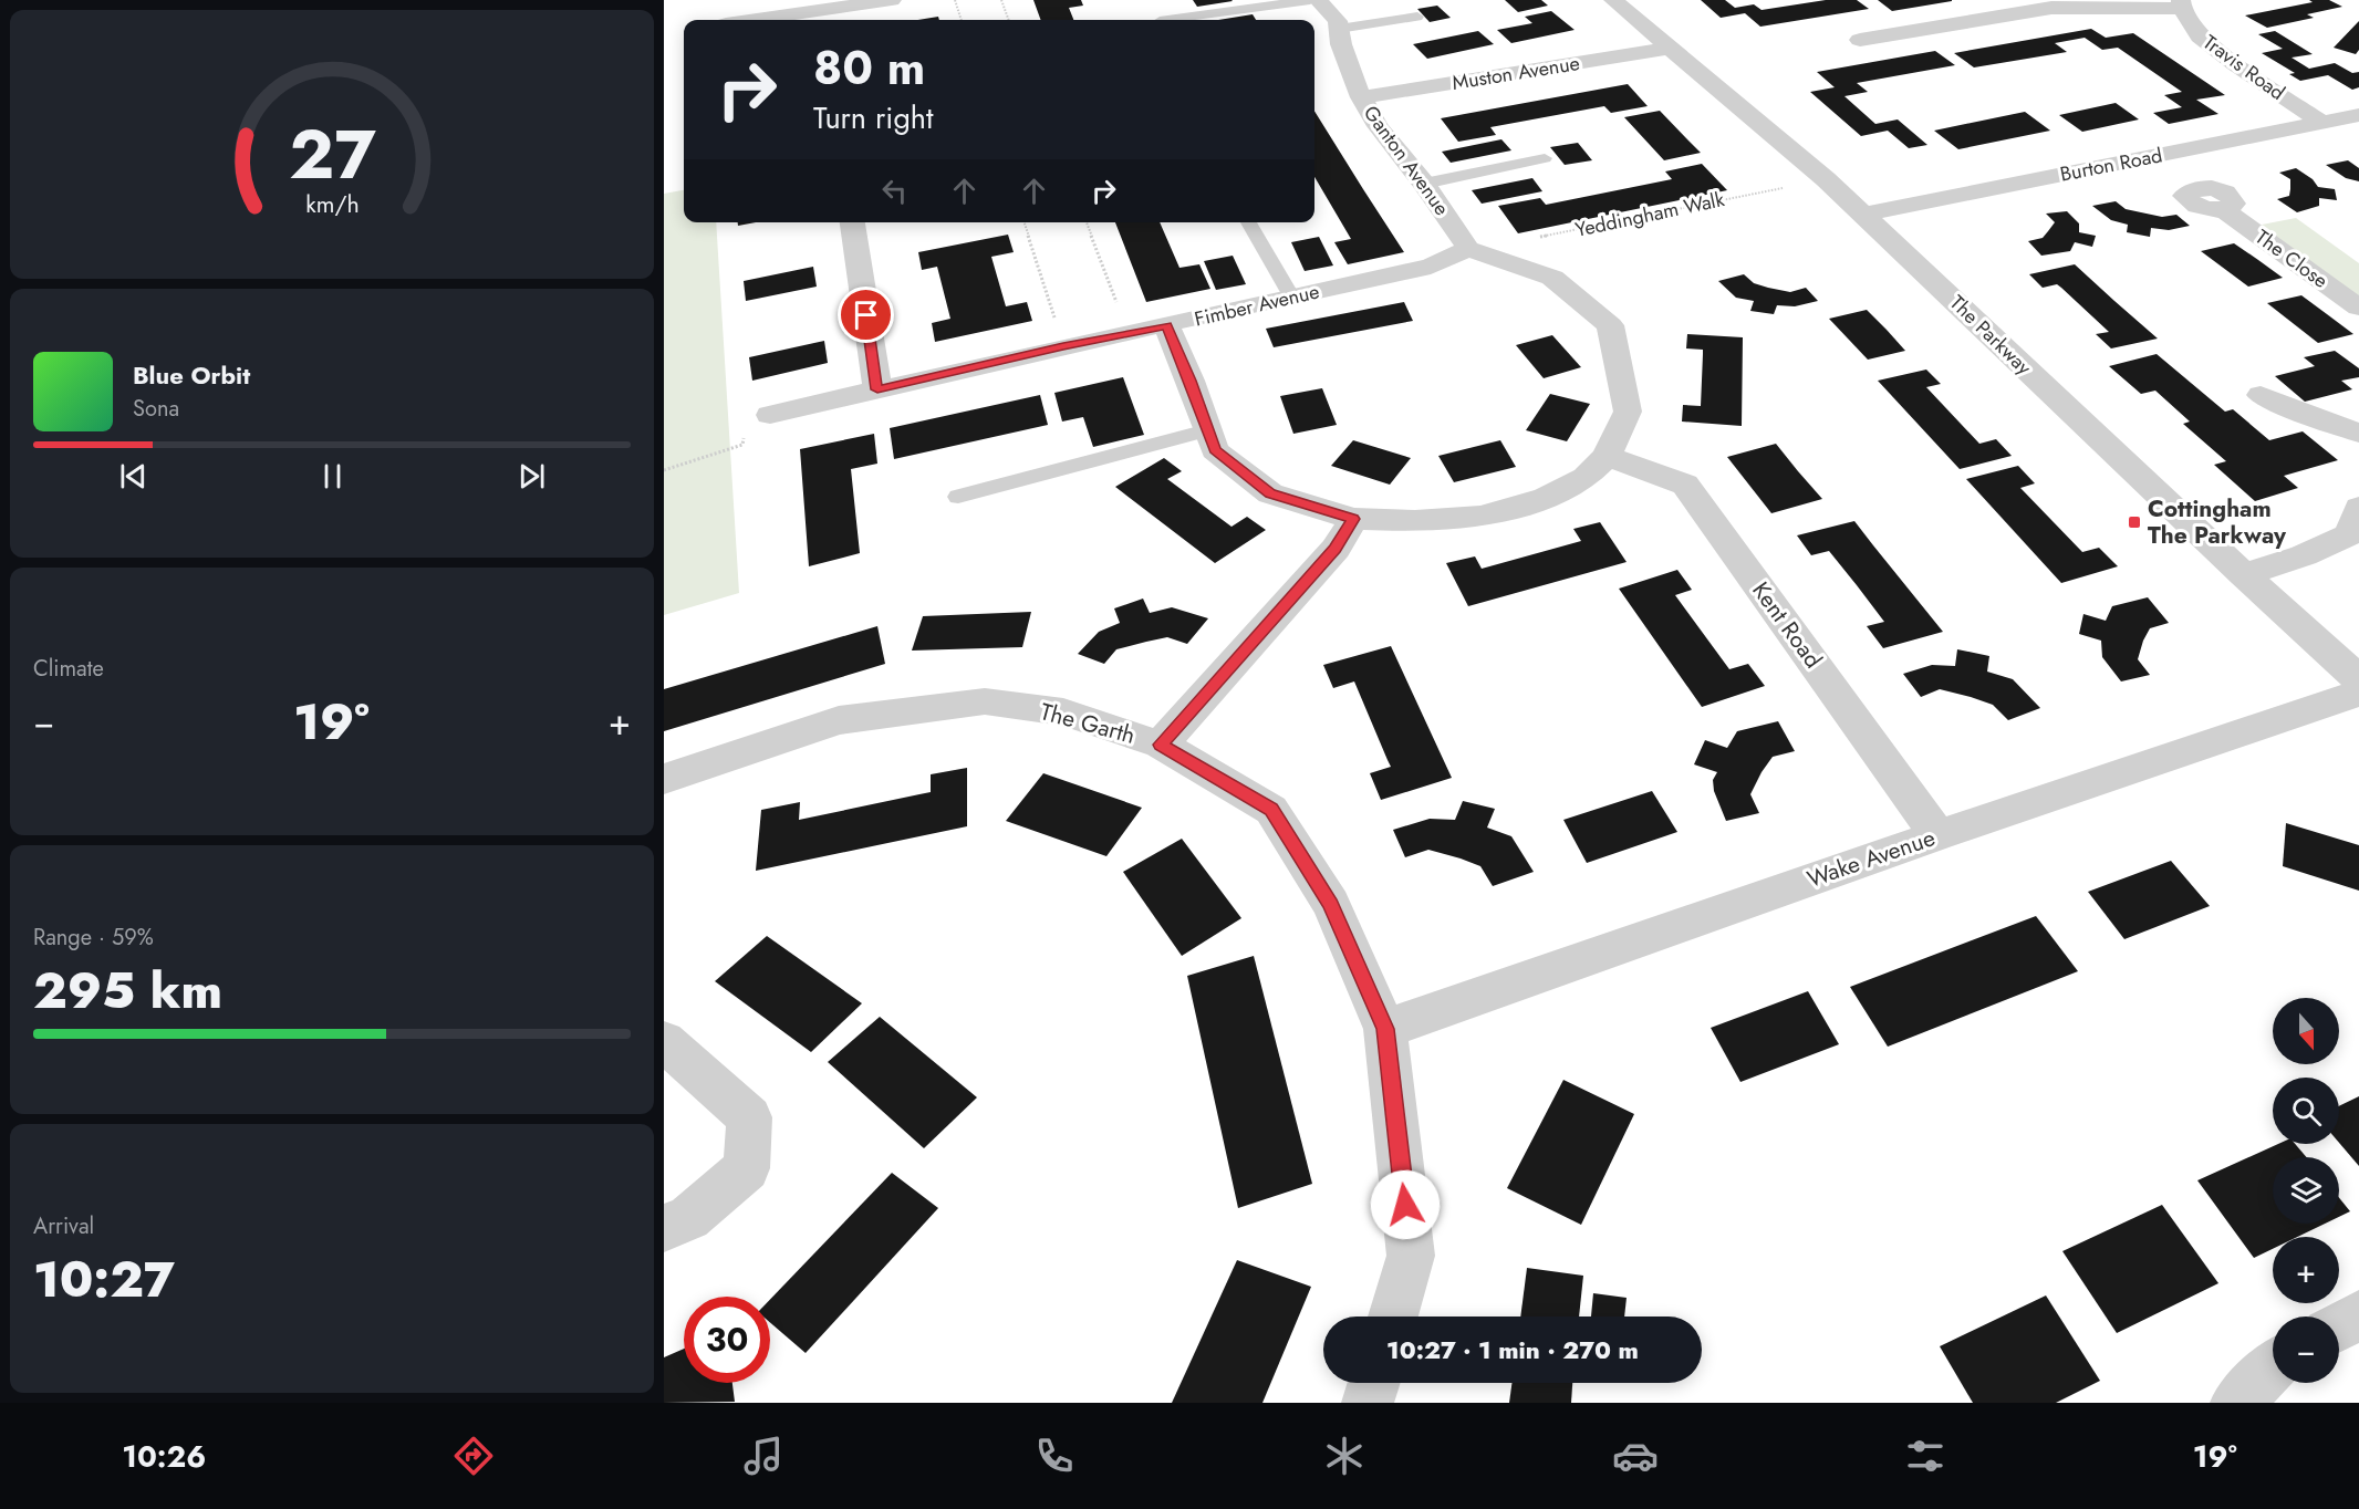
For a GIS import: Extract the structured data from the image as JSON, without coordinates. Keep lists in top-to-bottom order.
{
  "streets": {
    "street": [
      "Travis Road",
      "Muston Avenue",
      "Ganton Avenue",
      "Burton Road",
      "The Close",
      "Fimber Avenue",
      "The Parkway",
      "Kent Road",
      "The Garth",
      "Wake Avenue"
    ],
    "path": ["Yeddingham Walk"]
  },
  "crossings": [
    ["Travis Road", "Burton Road"],
    ["Muston Avenue", "Ganton Avenue"],
    ["Muston Avenue", "The Parkway"],
    ["Ganton Avenue", "Yeddingham Walk"],
    ["Ganton Avenue", "Fimber Avenue"],
    ["Burton Road", "The Parkway"],
    ["Yeddingham Walk", "Fimber Avenue"],
    ["Yeddingham Walk", "The Parkway"],
    ["Kent Road", "Wake Avenue"],
    ["The Garth", "Wake Avenue"]
  ],
  "places": {
    "transit": ["Cottingham The Parkway"]
  },
  "north": "bottom",
  "page": {
    "turn": ["80 m", "Turn right"],
    "song": ["Blue Orbit", "Sona"],
    "tile": [
      "Climate",
      ["Range · 59%", "295 km"],
      ["Arrival", "10:27"]
    ],
    "heat": ["−", "19°", "+"],
    "map_buttons": ["+", "−"],
    "limit": "30",
    "trip": "10:27 · 1 min · 270 m",
    "tabs": ["10:26", "19°"],
    "gauge": ["27", "km/h"]
  }
}
